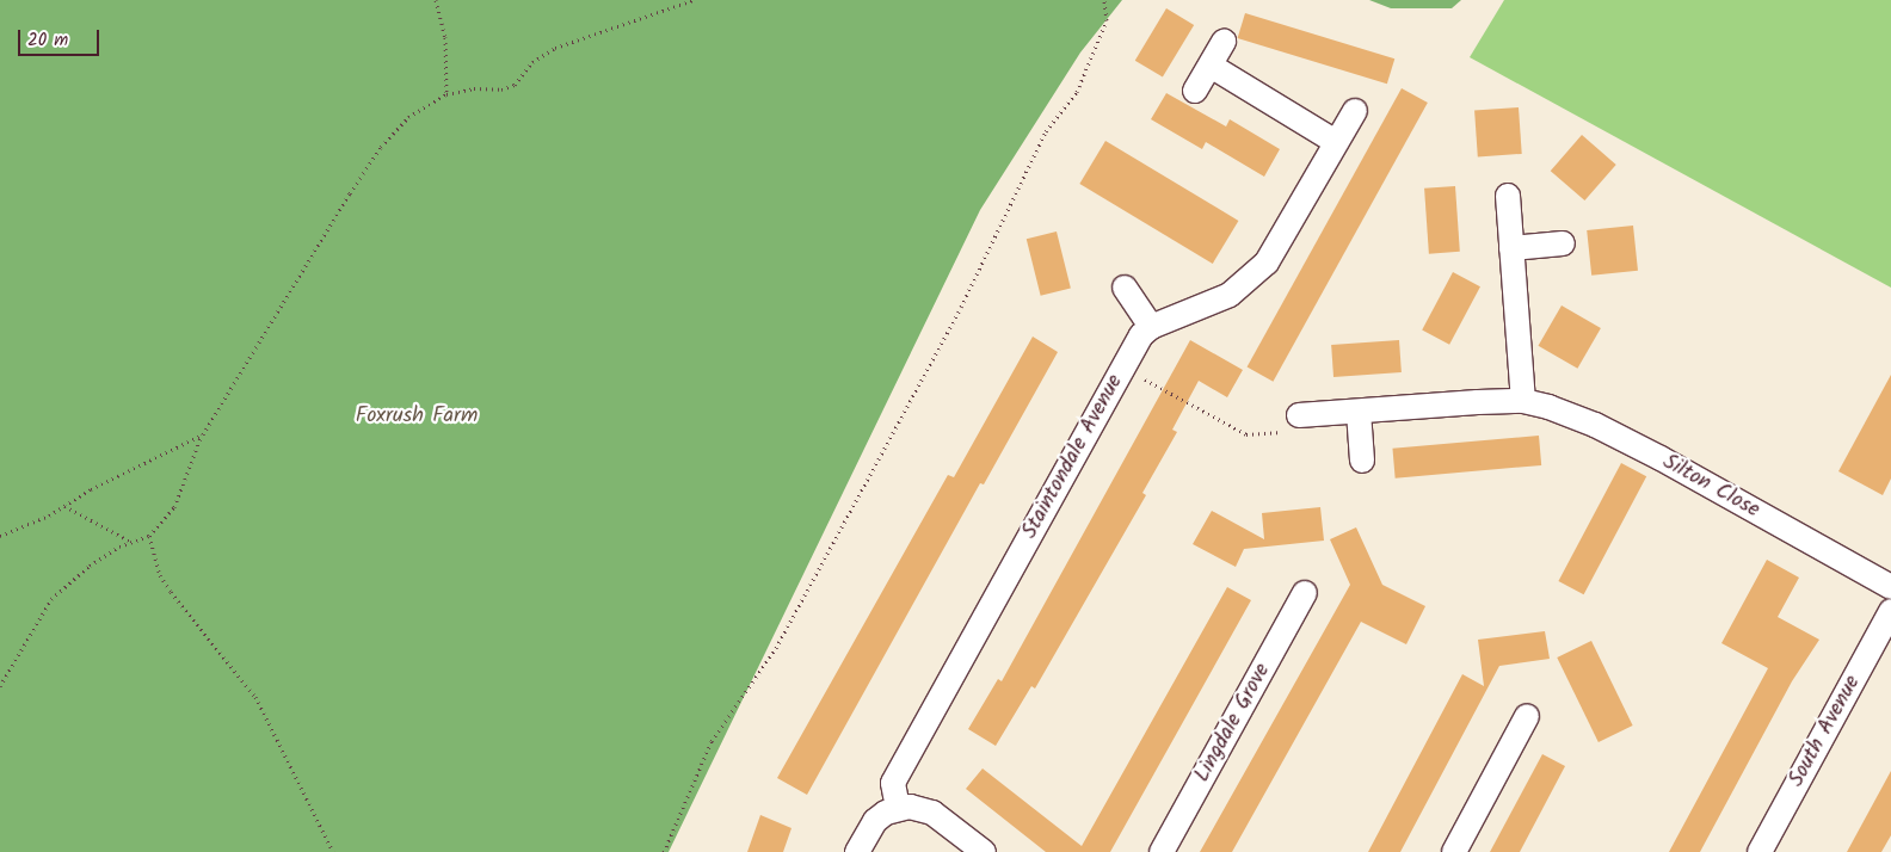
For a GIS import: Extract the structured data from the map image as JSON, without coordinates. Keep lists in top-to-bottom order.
{
  "streets": {
    "street": [
      "Staintondale Avenue",
      "Silton Close",
      "Lingdale Grove",
      "South Avenue"
    ]
  },
  "parks": ["Foxrush Farm"],
  "scale_bar": "20 m"
}
